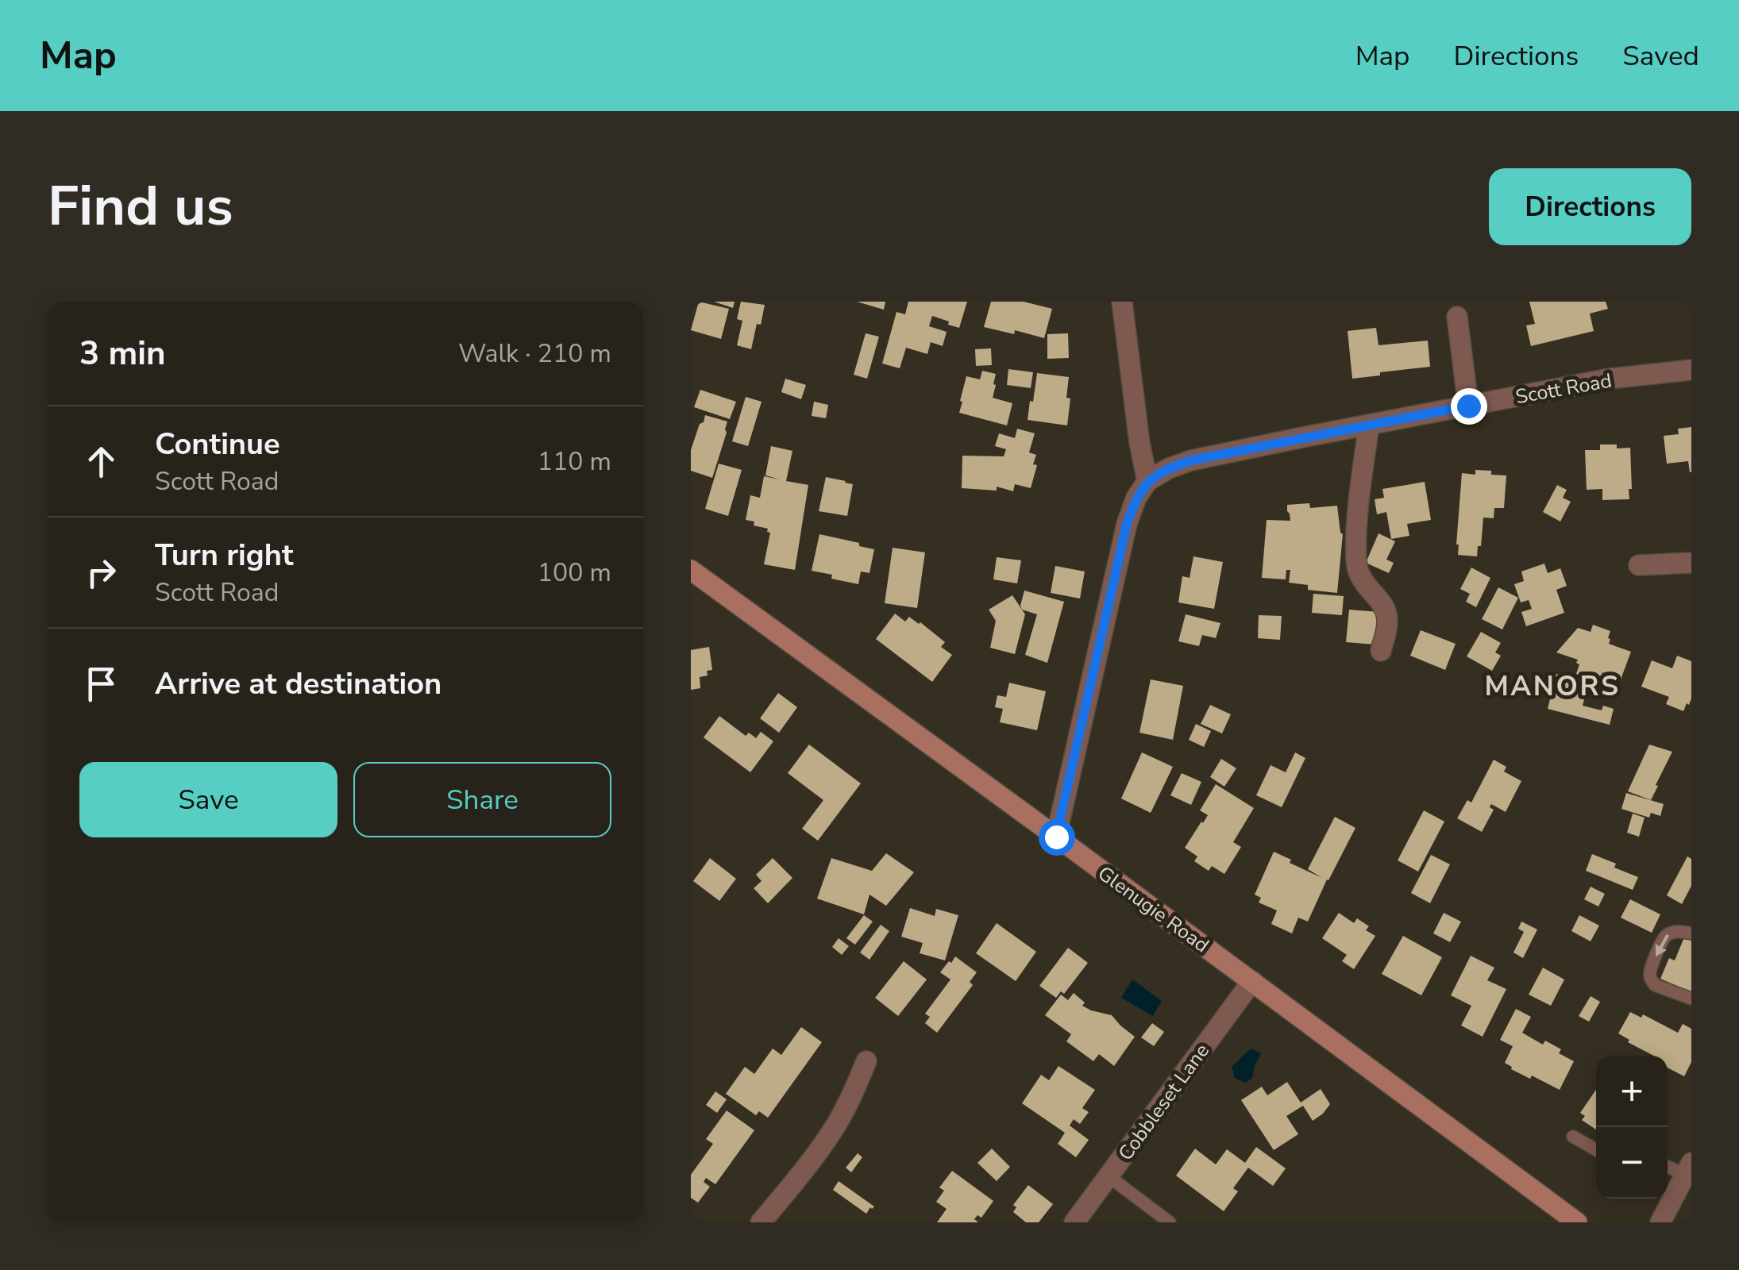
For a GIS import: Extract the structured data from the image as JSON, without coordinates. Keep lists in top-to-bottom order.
{
  "streets": {
    "street": ["Scott Road", "Glenugie Road", "Cobbleset Lane"]
  },
  "crossings": [
    ["Glenugie Road", "Cobbleset Lane"]
  ],
  "districts": ["MANORS"],
  "page": {
    "header": "Map",
    "nav": ["Map", "Directions", "Saved"],
    "title": "Find us",
    "buttons": [
      "Directions",
      ["Save", "Share"]
    ],
    "heading": ["3 min", "Walk · 210 m"],
    "list": [
      ["Continue", "Scott Road", "110 m"],
      ["Turn right", "Scott Road", "100 m"],
      "Arrive at destination"
    ],
    "map_buttons": ["+", "−"]
  }
}
